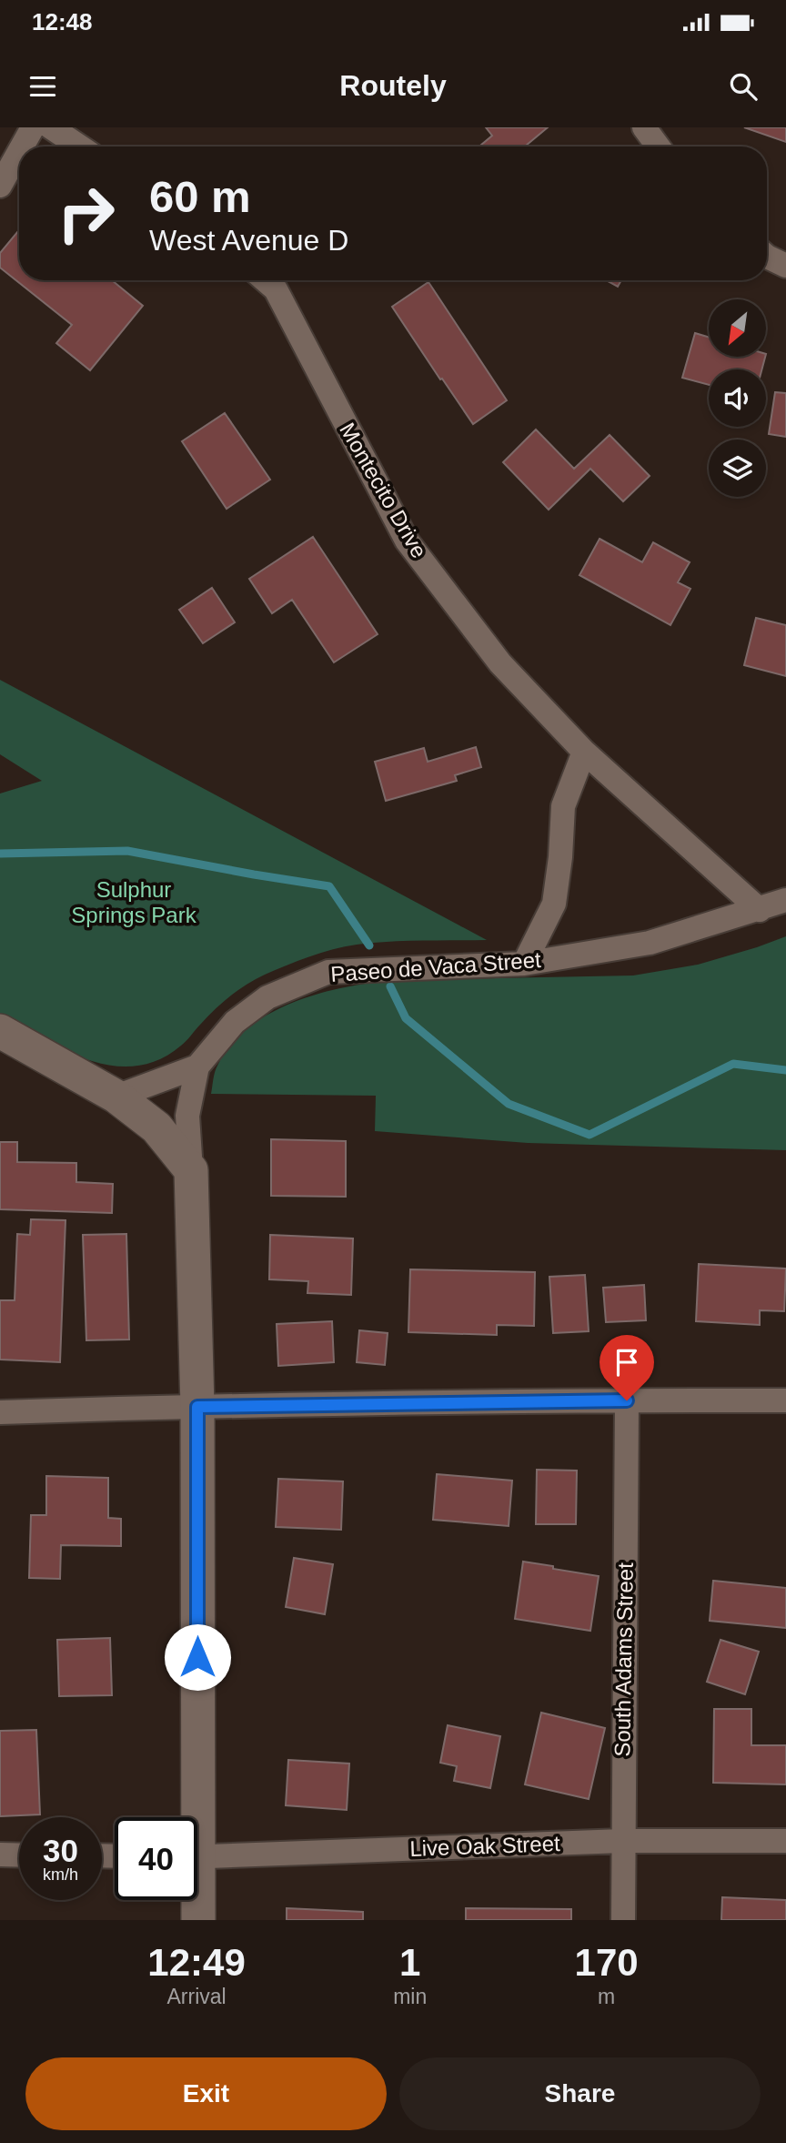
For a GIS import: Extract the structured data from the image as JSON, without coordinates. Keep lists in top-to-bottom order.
{
  "streets": {
    "street": [
      "Montecito Drive",
      "Paseo de Vaca Street",
      "South Adams Street",
      "Live Oak Street"
    ]
  },
  "crossings": [
    ["Montecito Drive", "Paseo de Vaca Street"],
    ["South Adams Street", "Live Oak Street"]
  ],
  "parks": ["Sulphur Springs Park"],
  "north": "bottom left",
  "page": {
    "status": "12:48",
    "header": "Routely",
    "turn": ["60 m", "West Avenue D"],
    "speed": "30 km/h",
    "limit": "40",
    "eta": [
      "12:49",
      "Arrival",
      "1",
      "min",
      "170",
      "m"
    ],
    "buttons": ["Exit", "Share"]
  }
}
